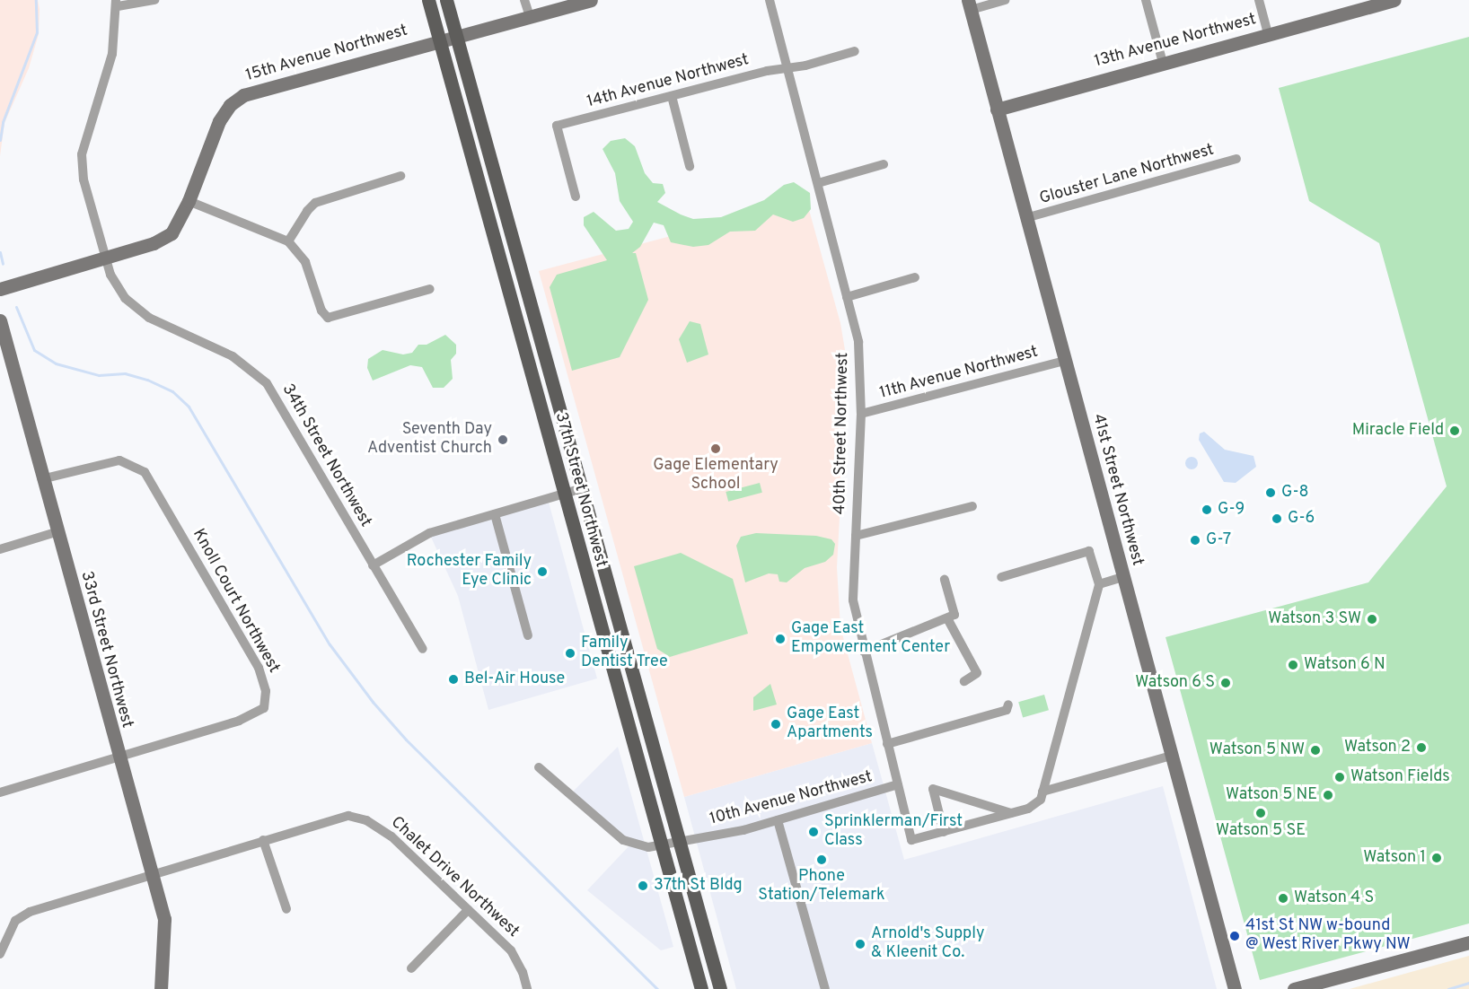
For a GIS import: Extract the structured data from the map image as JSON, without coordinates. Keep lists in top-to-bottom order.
{
  "streets": {
    "main road": ["37th Street Northwest"],
    "street": [
      "13th Avenue Northwest",
      "15th Avenue Northwest",
      "14th Avenue Northwest",
      "Glouster Lane Northwest",
      "11th Avenue Northwest",
      "40th Street Northwest",
      "34th Street Northwest",
      "41st Street Northwest",
      "Knoll Court Northwest",
      "33rd Street Northwest",
      "10th Avenue Northwest",
      "Chalet Drive Northwest"
    ]
  },
  "crossings": [
    ["13th Avenue Northwest", "41st Street Northwest"],
    ["15th Avenue Northwest", "34th Street Northwest"],
    ["15th Avenue Northwest", "37th Street Northwest"],
    ["14th Avenue Northwest", "40th Street Northwest"],
    ["Glouster Lane Northwest", "41st Street Northwest"],
    ["11th Avenue Northwest", "40th Street Northwest"],
    ["11th Avenue Northwest", "41st Street Northwest"],
    ["40th Street Northwest", "10th Avenue Northwest"],
    ["37th Street Northwest", "10th Avenue Northwest"],
    ["Knoll Court Northwest", "33rd Street Northwest"],
    ["33rd Street Northwest", "Chalet Drive Northwest"]
  ],
  "places": [
    "Miracle Field",
    "Seventh Day Adventist Church",
    "Gage Elementary School",
    "G-8",
    "G-9",
    "G-6",
    "G-7",
    "Rochester Family Eye Clinic",
    "Watson 3 SW",
    "Gage East Empowerment Center",
    "Family Dentist Tree",
    "Watson 6 N",
    "Bel-Air House",
    "Watson 6 S",
    "Gage East Apartments",
    "Watson 2",
    "Watson 5 NW",
    "Watson Fields",
    "Watson 5 NE",
    "Watson 5 SE",
    "Sprinklerman/First Class",
    "Watson 1",
    "Phone Station/Telemark",
    "37th St Bldg",
    "Watson 4 S",
    "41st St NW w-bound @ West River Pkwy NW",
    "Arnold's Supply & Kleenit Co."
  ]
}
